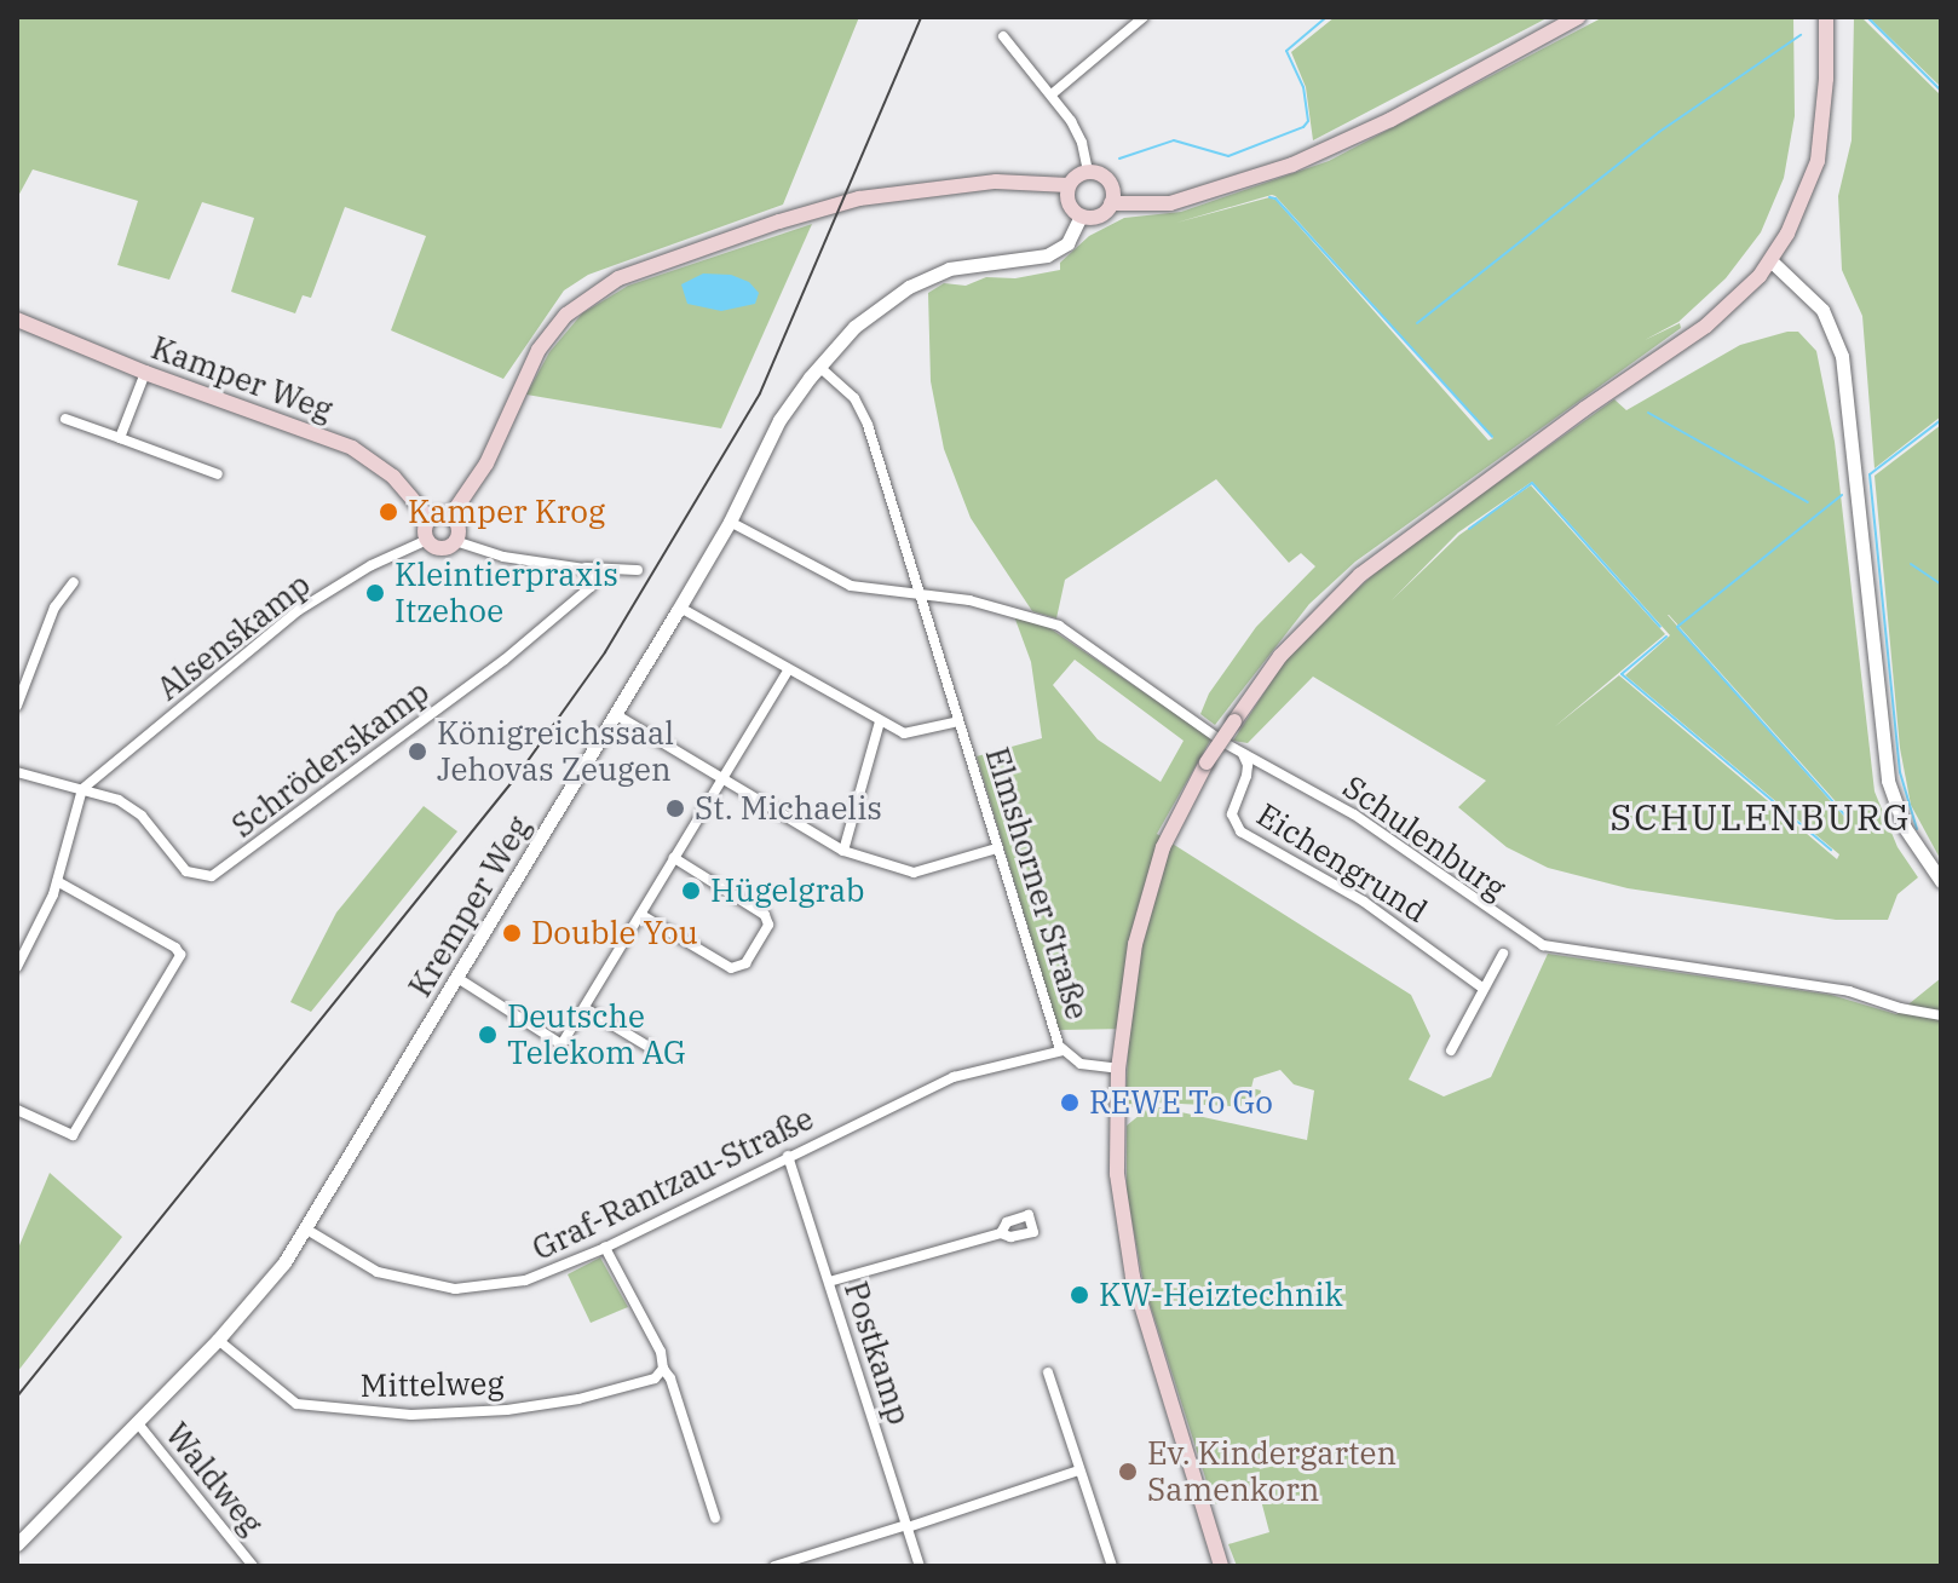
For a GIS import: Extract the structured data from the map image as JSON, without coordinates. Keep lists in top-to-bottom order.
{
  "streets": {
    "main road": ["Kamper Weg"],
    "street": [
      "Alsenskamp",
      "Schröderskamp",
      "Schulenburg",
      "Eichengrund",
      "Elmshorner Straße",
      "Kremper Weg",
      "Graf-Rantzau-Straße",
      "Postkamp",
      "Mittelweg",
      "Waldweg"
    ]
  },
  "crossings": [
    ["Kamper Weg", "Alsenskamp"],
    ["Alsenskamp", "Schröderskamp"],
    ["Schulenburg", "Eichengrund"],
    ["Schulenburg", "Elmshorner Straße"],
    ["Schulenburg", "Kremper Weg"],
    ["Elmshorner Straße", "Kremper Weg"],
    ["Elmshorner Straße", "Graf-Rantzau-Straße"],
    ["Kremper Weg", "Graf-Rantzau-Straße"],
    ["Kremper Weg", "Mittelweg"],
    ["Kremper Weg", "Waldweg"],
    ["Graf-Rantzau-Straße", "Postkamp"]
  ],
  "districts": ["SCHULENBURG"],
  "places": [
    "Kamper Krog",
    "Kleintierpraxis Itzehoe",
    "Königreichssaal Jehovas Zeugen",
    "St. Michaelis",
    "Hügelgrab",
    "Double You",
    "Deutsche Telekom AG",
    "REWE To Go",
    "KW-Heiztechnik",
    "Ev. Kindergarten Samenkorn"
  ]
}
